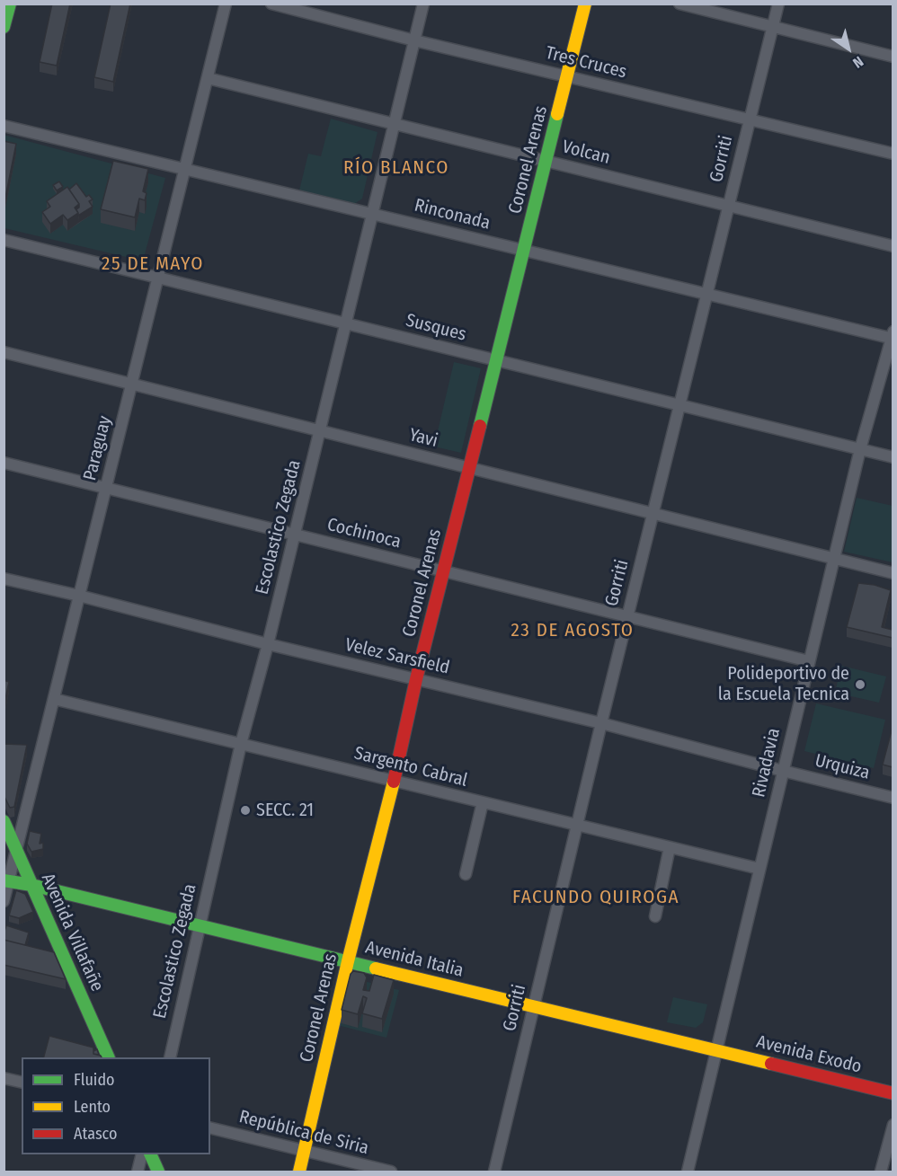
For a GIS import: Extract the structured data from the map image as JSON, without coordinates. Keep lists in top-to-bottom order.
{
  "streets": {
    "street": [
      "Tres Cruces",
      "Volcan",
      "Gorriti",
      "Coronel Arenas",
      "Rinconada",
      "Susques",
      "Yavi",
      "Paraguay",
      "Escolastico Zegada",
      "Cochinoca",
      "Velez Sarsfield",
      "Rivadavia",
      "Sargento Cabral",
      "Urquiza",
      "Avenida Villafañe",
      "Avenida Italia",
      "Avenida Exodo",
      "República de Siria"
    ]
  },
  "crossings": [
    ["Tres Cruces", "Gorriti"],
    ["Tres Cruces", "Coronel Arenas"],
    ["Tres Cruces", "Escolastico Zegada"],
    ["Volcan", "Gorriti"],
    ["Volcan", "Coronel Arenas"],
    ["Volcan", "Paraguay"],
    ["Volcan", "Escolastico Zegada"],
    ["Gorriti", "Rinconada"],
    ["Gorriti", "Susques"],
    ["Gorriti", "Yavi"],
    ["Gorriti", "Cochinoca"],
    ["Gorriti", "Velez Sarsfield"],
    ["Gorriti", "Sargento Cabral"],
    ["Gorriti", "Avenida Italia"],
    ["Coronel Arenas", "Rinconada"],
    ["Coronel Arenas", "Susques"],
    ["Coronel Arenas", "Yavi"],
    ["Coronel Arenas", "Cochinoca"],
    ["Coronel Arenas", "Velez Sarsfield"],
    ["Coronel Arenas", "Sargento Cabral"],
    ["Coronel Arenas", "Avenida Italia"],
    ["Coronel Arenas", "República de Siria"],
    ["Rinconada", "Paraguay"],
    ["Rinconada", "Escolastico Zegada"],
    ["Rinconada", "Rivadavia"],
    ["Susques", "Paraguay"],
    ["Susques", "Escolastico Zegada"],
    ["Susques", "Rivadavia"],
    ["Yavi", "Paraguay"],
    ["Yavi", "Escolastico Zegada"],
    ["Yavi", "Rivadavia"],
    ["Paraguay", "Cochinoca"],
    ["Paraguay", "Velez Sarsfield"],
    ["Paraguay", "Sargento Cabral"],
    ["Paraguay", "Avenida Villafañe"],
    ["Paraguay", "Avenida Italia"],
    ["Escolastico Zegada", "Cochinoca"],
    ["Escolastico Zegada", "Velez Sarsfield"],
    ["Escolastico Zegada", "Sargento Cabral"],
    ["Escolastico Zegada", "Avenida Italia"],
    ["Cochinoca", "Rivadavia"],
    ["Velez Sarsfield", "Rivadavia"],
    ["Velez Sarsfield", "Urquiza"],
    ["Rivadavia", "Sargento Cabral"],
    ["Rivadavia", "Urquiza"],
    ["Rivadavia", "Avenida Italia"],
    ["Rivadavia", "Avenida Exodo"],
    ["Avenida Villafañe", "Avenida Italia"],
    ["Avenida Italia", "Avenida Exodo"]
  ],
  "districts": [
    "RÍO BLANCO",
    "25 DE MAYO",
    "23 DE AGOSTO",
    "FACUNDO QUIROGA"
  ],
  "places": ["Polideportivo de la Escuela Tecnica", "SECC. 21"],
  "legend": ["Fluido", "Lento", "Atasco"],
  "north": "bottom right"
}
